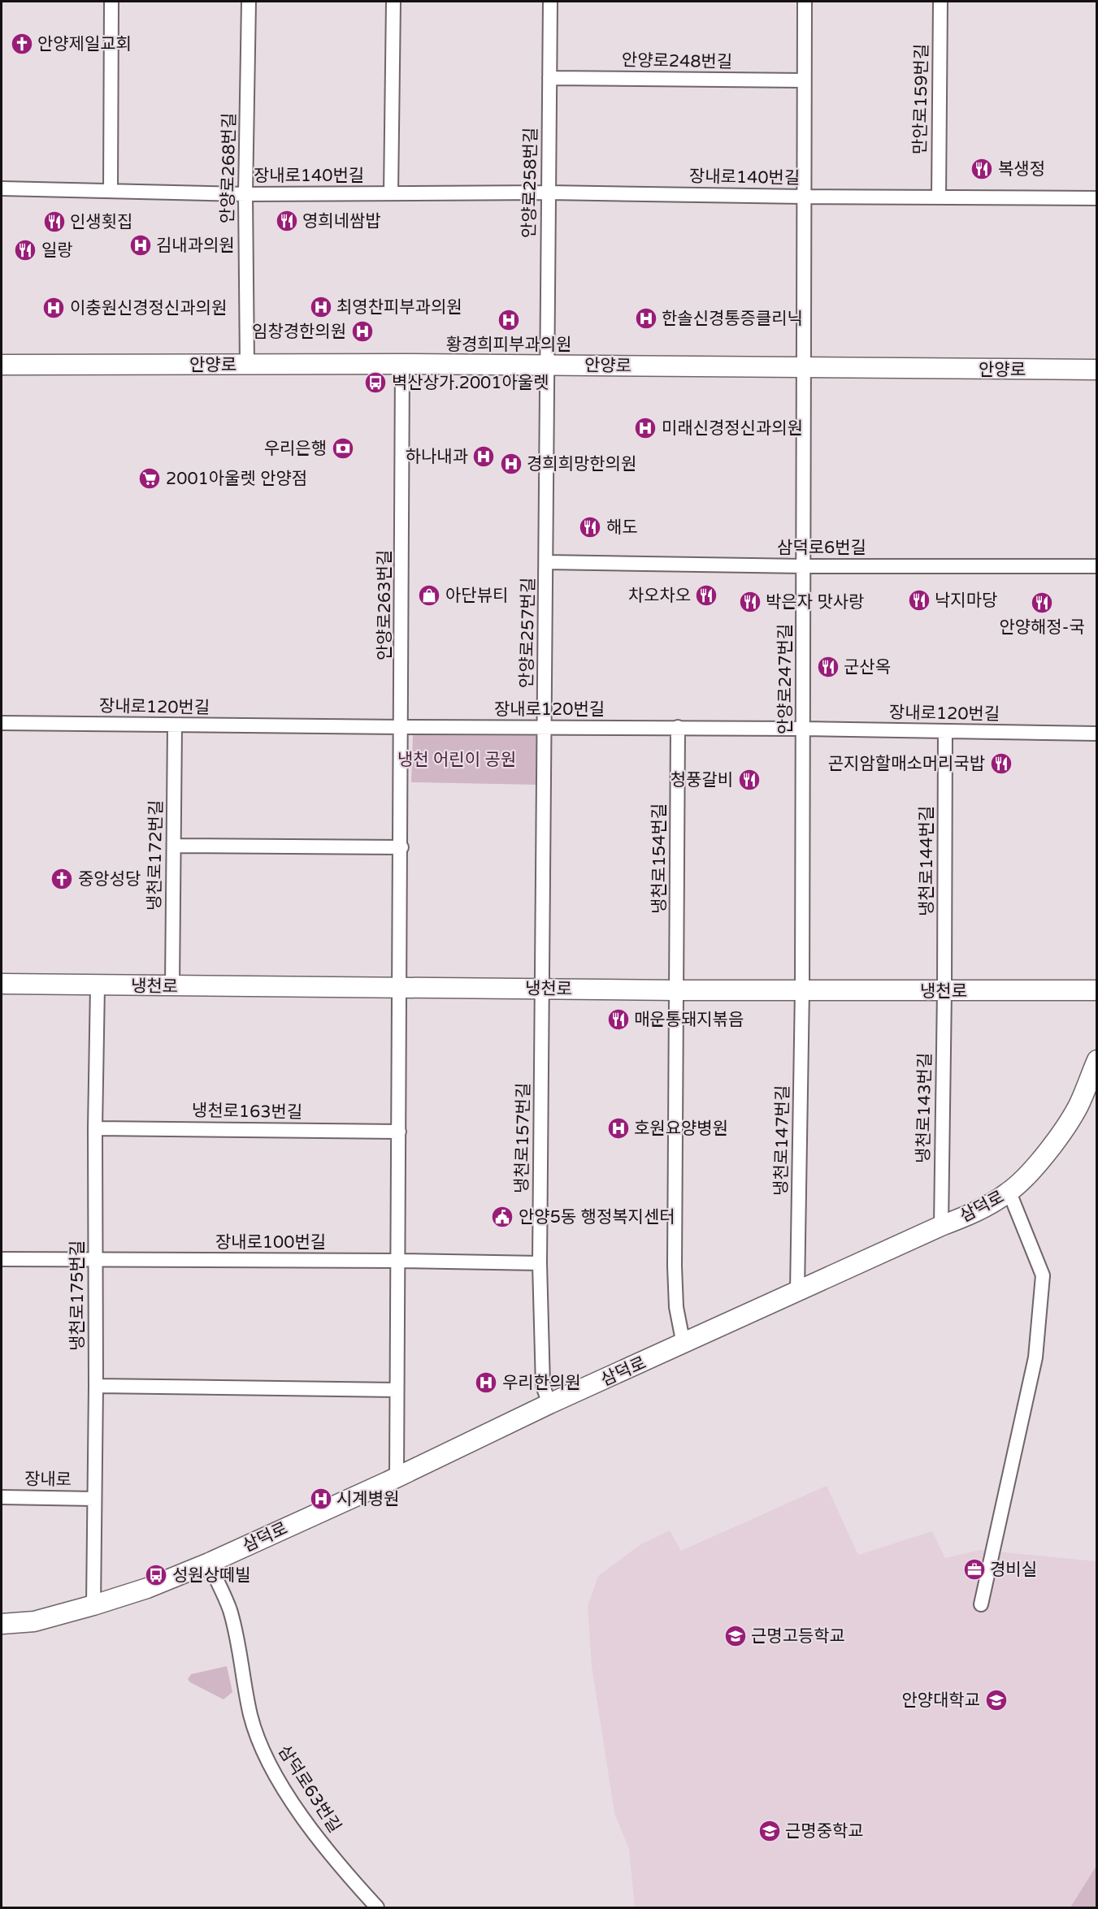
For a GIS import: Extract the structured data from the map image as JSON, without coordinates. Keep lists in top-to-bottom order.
{
  "streets": {
    "street": [
      "안양로248번길",
      "만안로159번길",
      "안양로268번길",
      "장내로140번길",
      "안양로258번길",
      "안양로",
      "삼덕로6번길",
      "안양로263번길",
      "안양로257번길",
      "안양로247번길",
      "장내로120번길",
      "냉천로172번길",
      "냉천로154번길",
      "냉천로144번길",
      "냉천로",
      "냉천로143번길",
      "냉천로163번길",
      "냉천로157번길",
      "냉천로147번길",
      "삼덕로",
      "장내로100번길",
      "냉천로175번길",
      "장내로",
      "삼덕로63번길"
    ]
  },
  "crossings": [
    ["안양로248번길", "안양로258번길"],
    ["만안로159번길", "장내로140번길"],
    ["안양로268번길", "장내로140번길"],
    ["안양로268번길", "안양로"],
    ["장내로140번길", "안양로258번길"],
    ["안양로258번길", "안양로"],
    ["안양로258번길", "안양로257번길"],
    ["안양로", "안양로263번길"],
    ["안양로", "안양로257번길"],
    ["안양로", "안양로247번길"],
    ["삼덕로6번길", "안양로257번길"],
    ["삼덕로6번길", "안양로247번길"],
    ["안양로263번길", "장내로120번길"],
    ["안양로263번길", "냉천로"],
    ["안양로257번길", "장내로120번길"],
    ["안양로257번길", "냉천로"],
    ["안양로257번길", "냉천로157번길"],
    ["안양로247번길", "장내로120번길"],
    ["안양로247번길", "냉천로"],
    ["안양로247번길", "냉천로147번길"],
    ["장내로120번길", "냉천로172번길"],
    ["장내로120번길", "냉천로154번길"],
    ["장내로120번길", "냉천로144번길"],
    ["냉천로172번길", "냉천로"],
    ["냉천로154번길", "냉천로"],
    ["냉천로154번길", "삼덕로"],
    ["냉천로144번길", "냉천로"],
    ["냉천로144번길", "냉천로143번길"],
    ["냉천로", "냉천로143번길"],
    ["냉천로", "냉천로157번길"],
    ["냉천로", "냉천로147번길"],
    ["냉천로", "냉천로175번길"],
    ["냉천로143번길", "삼덕로"],
    ["냉천로163번길", "냉천로175번길"],
    ["냉천로157번길", "삼덕로"],
    ["냉천로157번길", "장내로100번길"],
    ["냉천로147번길", "삼덕로"],
    ["삼덕로", "냉천로175번길"],
    ["삼덕로", "삼덕로63번길"],
    ["장내로100번길", "냉천로175번길"],
    ["냉천로175번길", "장내로"]
  ],
  "parks": ["냉천 어린이 공원"],
  "places": {
    "church": ["안양제일교회", "중앙성당"],
    "restaurant": [
      "복생정",
      "영희네쌈밥",
      "인생횟집",
      "일랑",
      "해도",
      "차오차오",
      "낙지마당",
      "박은자 맛사랑",
      "안양해정-국",
      "군산옥",
      "곤지암할매소머리국밥",
      "청풍갈비",
      "매운통돼지볶음"
    ],
    "hospital": [
      "김내과의원",
      "최영찬피부과의원",
      "이충원신경정신과의원",
      "한솔신경통증클리닉",
      "황경희피부과의원",
      "임창경한의원",
      "미래신경정신과의원",
      "하나내과",
      "경희희망한의원",
      "호원요양병원",
      "우리한의원",
      "시계병원"
    ],
    "bus stop": ["벽산상가.2001아울렛", "성원상떼빌"],
    "bank": ["우리은행"],
    "supermarket": ["2001아울렛 안양점"],
    "shop": ["아단뷰티"],
    "public building": ["안양5동 행정복지센터"],
    "office": ["경비실"],
    "school or university": ["근명고등학교", "안양대학교", "근명중학교"]
  }
}
